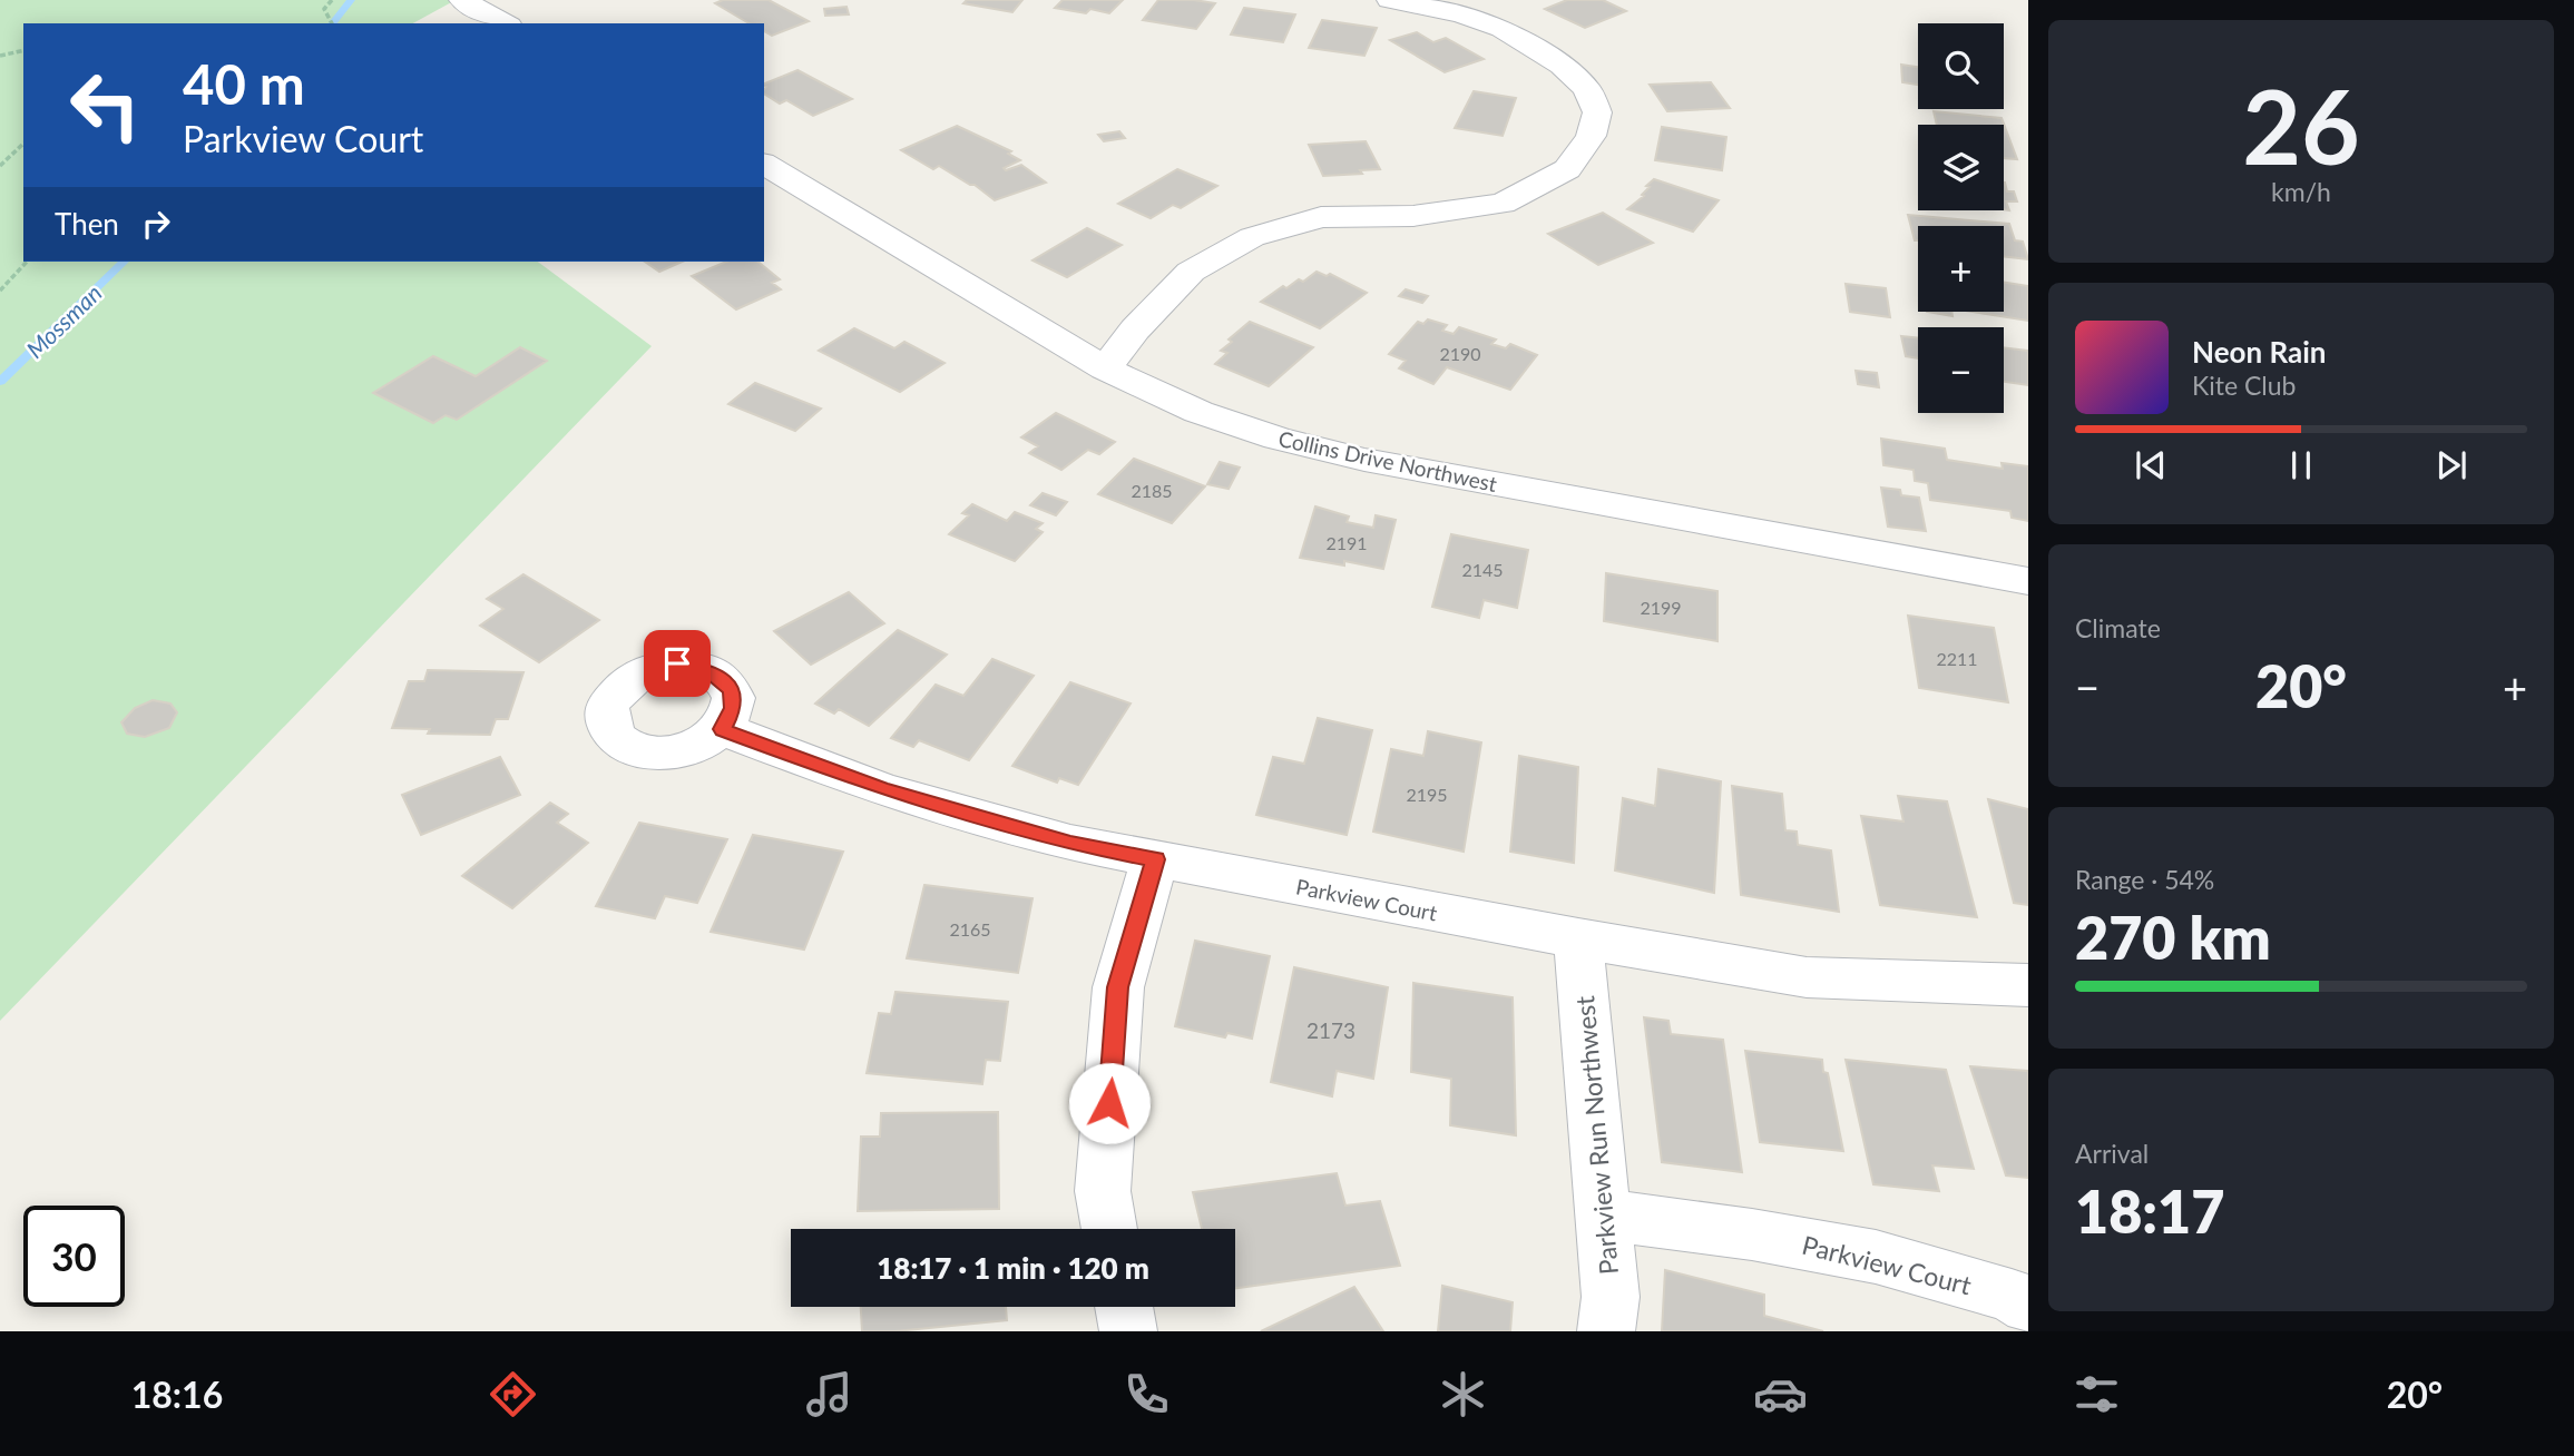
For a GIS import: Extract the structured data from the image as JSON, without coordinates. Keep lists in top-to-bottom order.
{
  "streets": {
    "street": ["Collins Drive Northwest", "Parkview Court", "Parkview Run Northwest"]
  },
  "crossings": [
    ["Parkview Court", "Parkview Run Northwest"]
  ],
  "water": ["Mossman"],
  "house_numbers": [
    "2190",
    "2185",
    "2191",
    "2145",
    "2199",
    "2211",
    "2195",
    "2165",
    "2173"
  ],
  "page": {
    "tile": [
      ["26", "km/h"],
      "Climate",
      ["Range · 54%", "270 km"],
      ["Arrival", "18:17"]
    ],
    "map_buttons": ["+", "−"],
    "turn": ["40 m", "Parkview Court"],
    "then": "Then",
    "song": ["Neon Rain", "Kite Club"],
    "heat": ["−", "20°", "+"],
    "limit": "30",
    "trip": "18:17 · 1 min · 120 m",
    "tabs": ["18:16", "20°"]
  }
}
